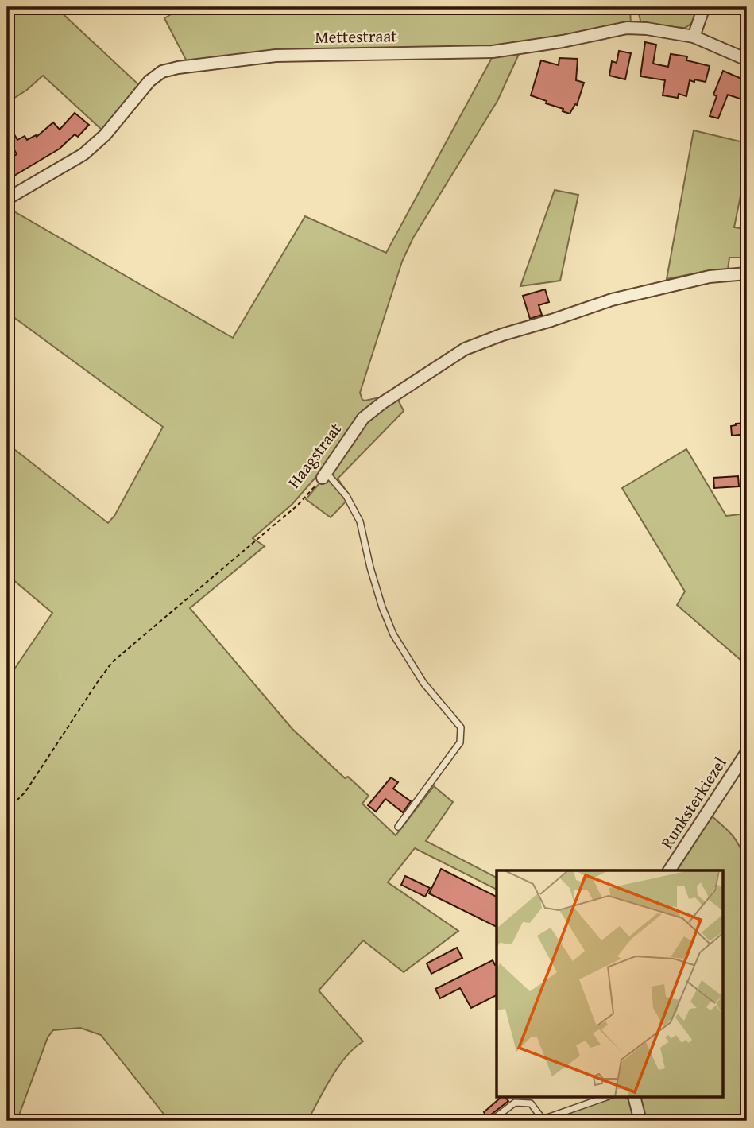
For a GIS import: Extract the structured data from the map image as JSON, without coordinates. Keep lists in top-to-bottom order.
{
  "streets": {
    "street": ["Mettestraat", "Haagstraat", "Runksterkiezel"]
  }
}
